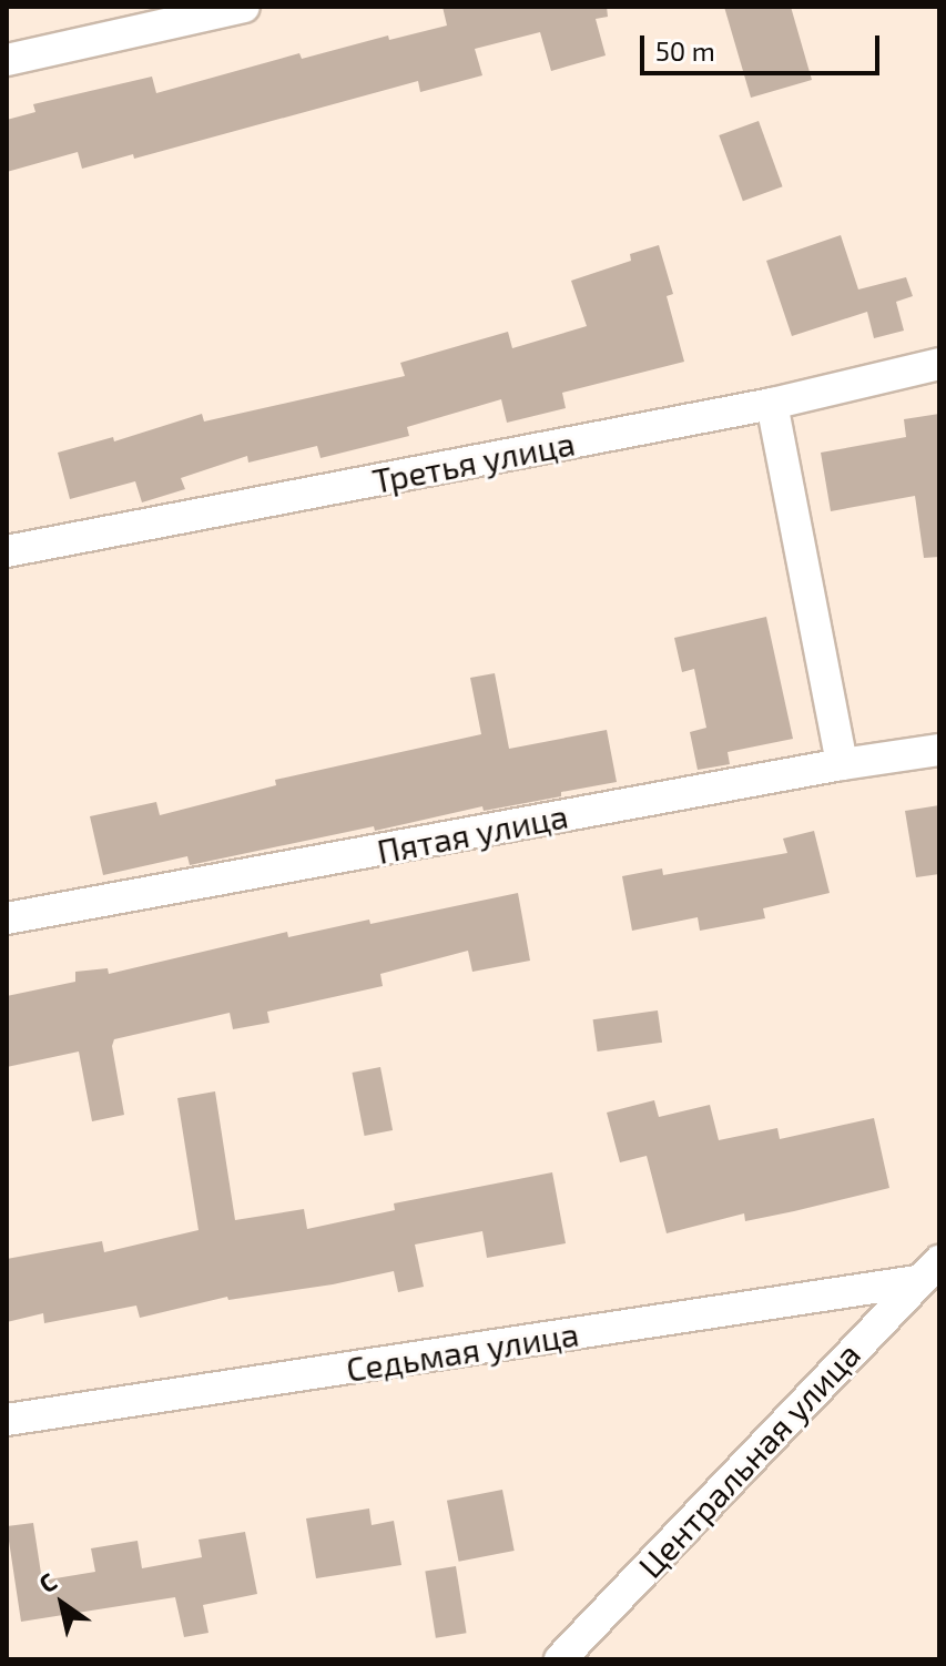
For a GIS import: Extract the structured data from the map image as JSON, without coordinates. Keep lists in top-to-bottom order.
{
  "streets": {
    "street": [
      "Третья улица",
      "Пятая улица",
      "Седьмая улица",
      "Центральная улица"
    ]
  },
  "crossings": [
    ["Седьмая улица", "Центральная улица"]
  ],
  "scale_bar": "50 m",
  "north": "top left"
}
